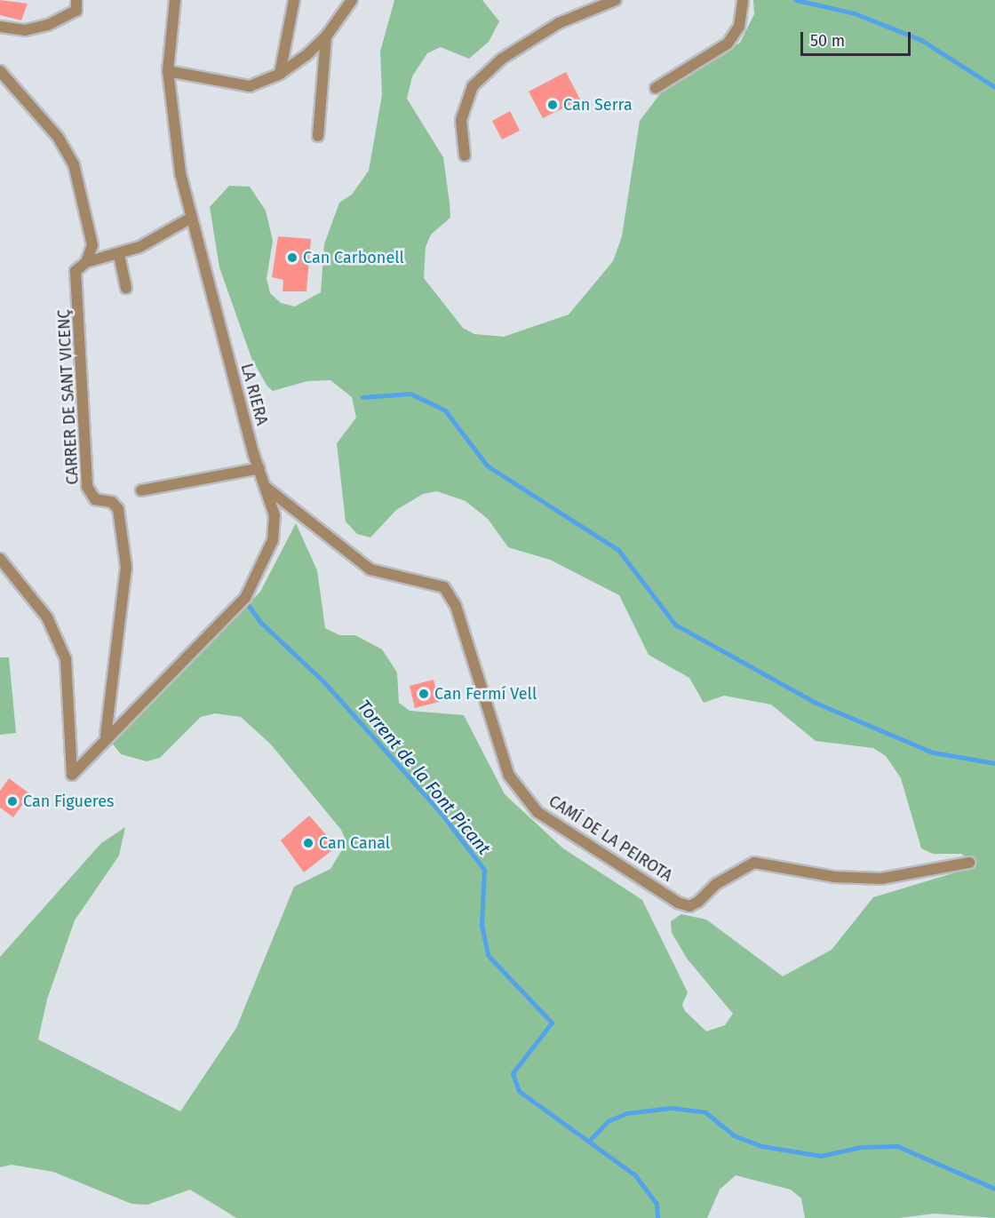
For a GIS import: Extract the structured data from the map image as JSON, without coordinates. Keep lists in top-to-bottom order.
{
  "streets": {
    "street": ["LA RIERA", "CARRER DE SANT VICENÇ", "CAMÍ DE LA PEIROTA"]
  },
  "crossings": [
    ["LA RIERA", "CARRER DE SANT VICENÇ"],
    ["LA RIERA", "CAMÍ DE LA PEIROTA"]
  ],
  "water": ["Torrent de la Font Picant"],
  "places": [
    "Can Serra",
    "Can Carbonell",
    "Can Fermí Vell",
    "Can Figueres",
    "Can Canal"
  ],
  "scale_bar": "50 m"
}
